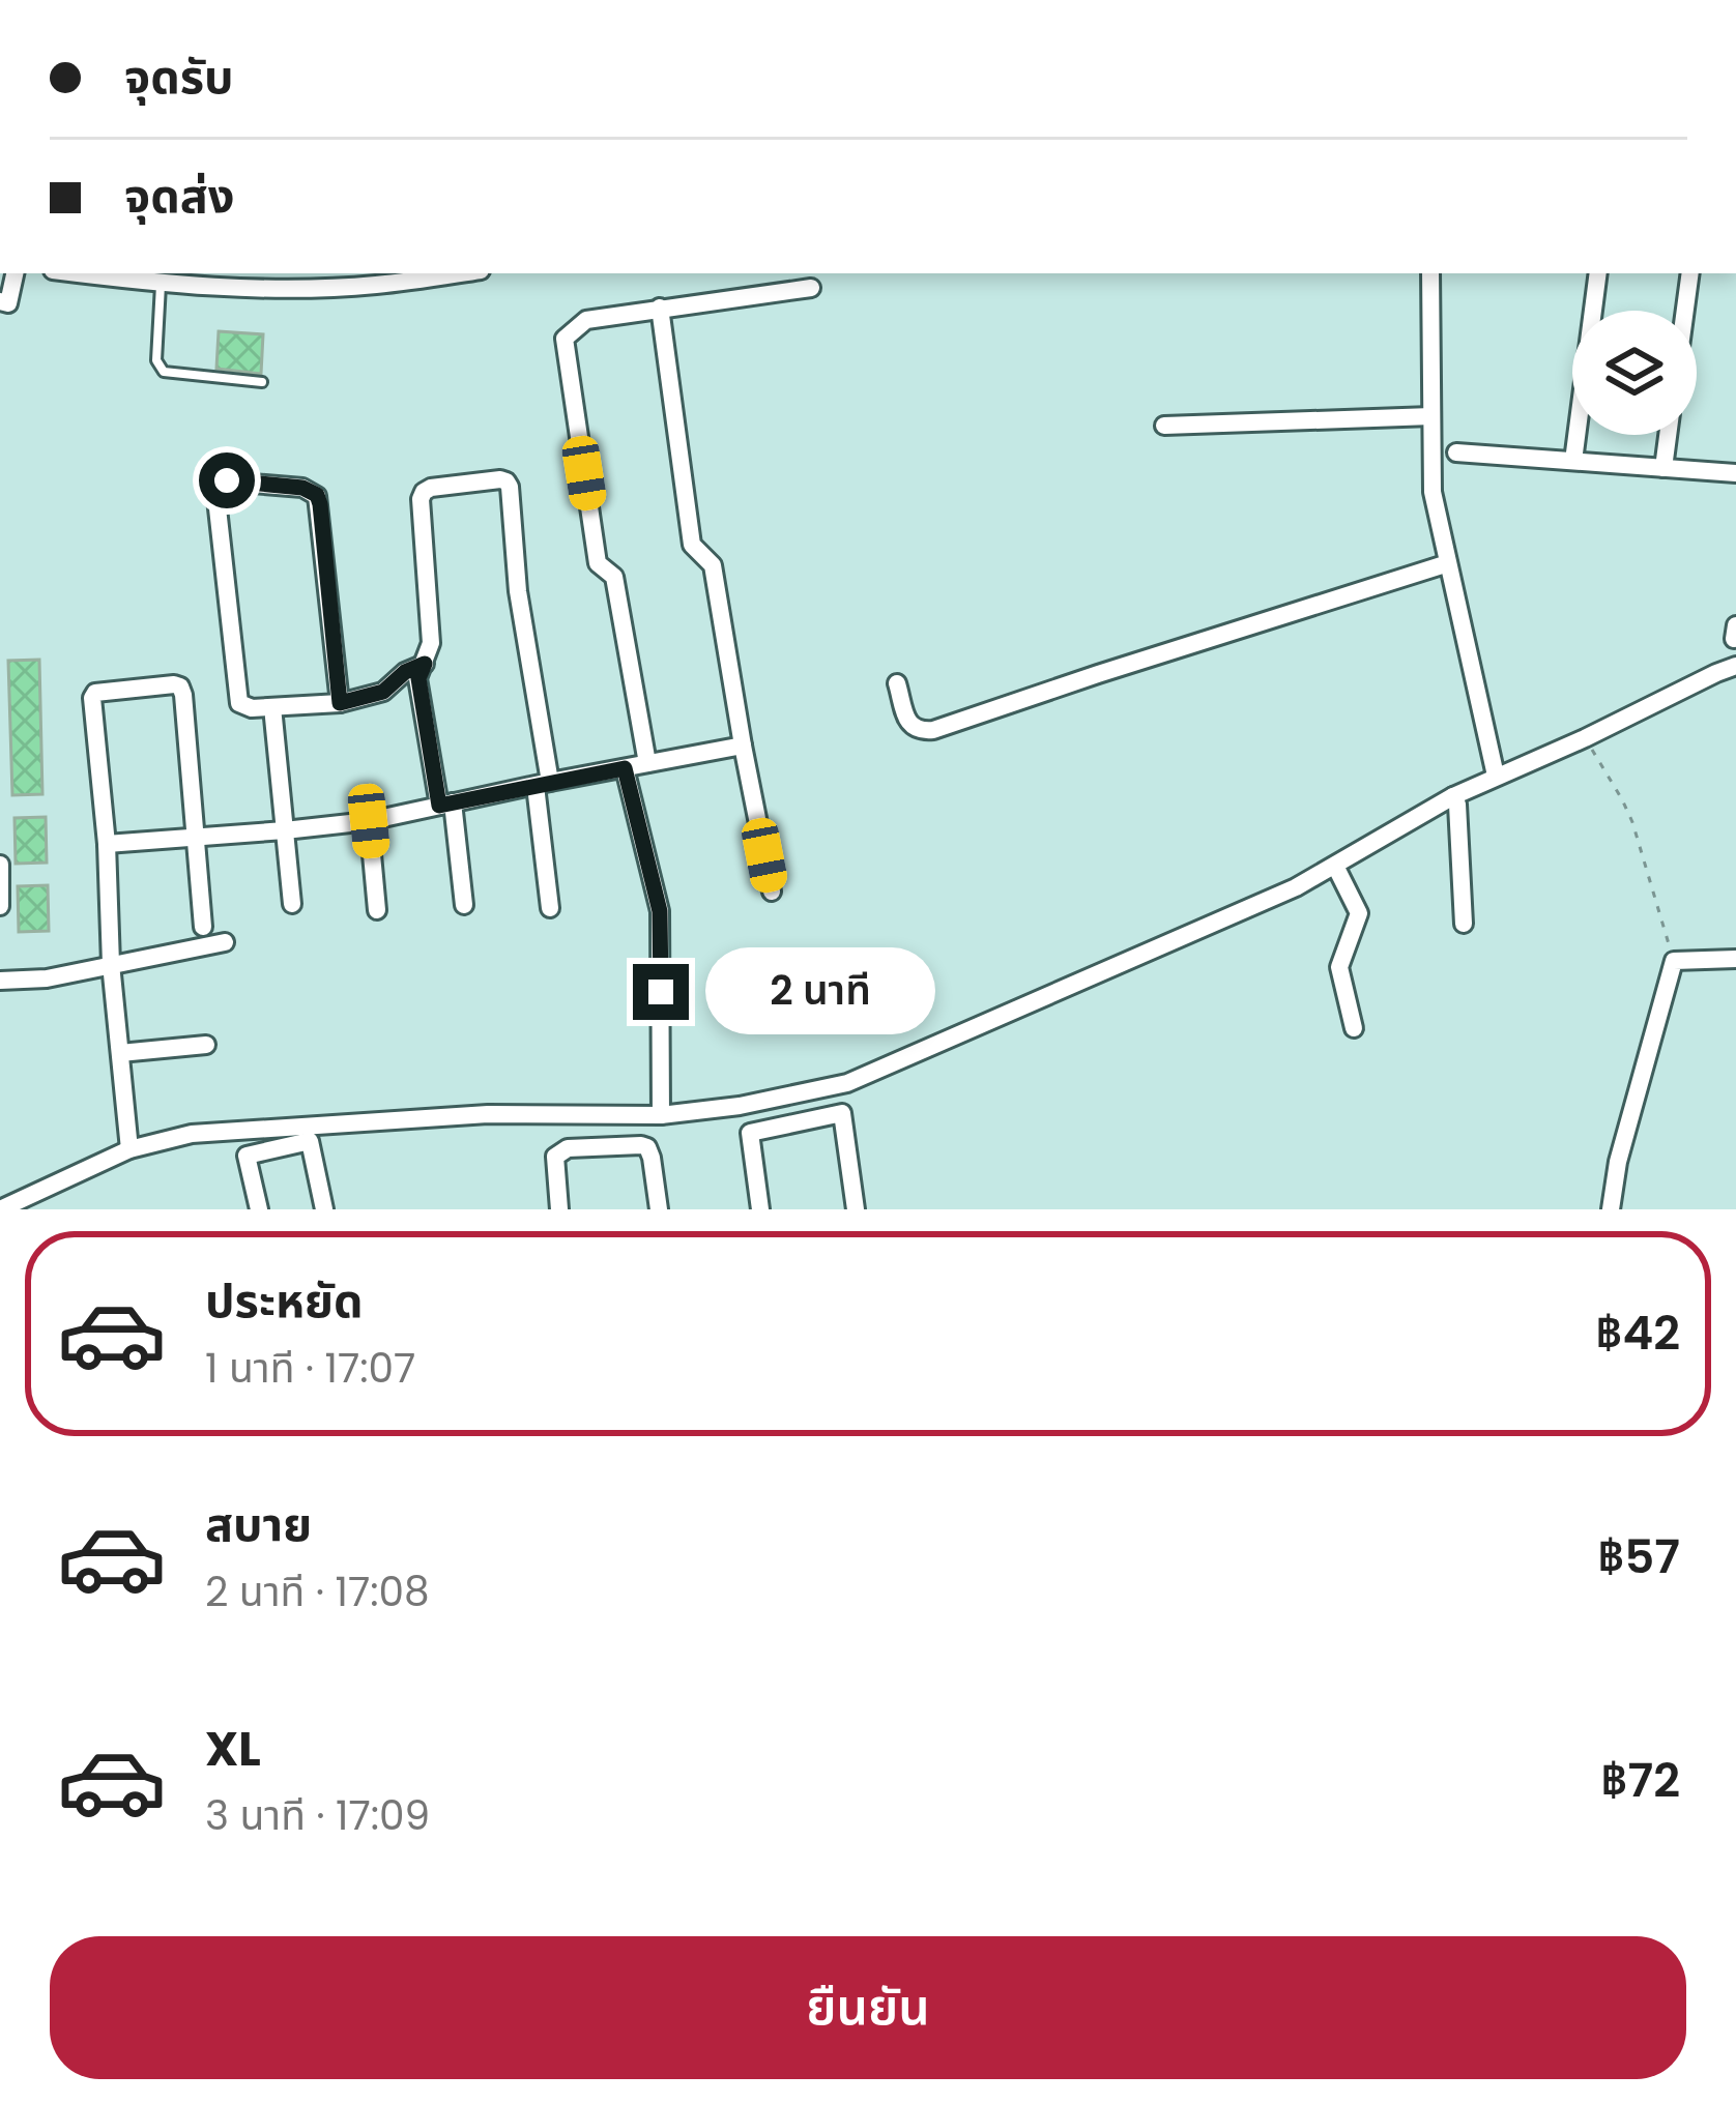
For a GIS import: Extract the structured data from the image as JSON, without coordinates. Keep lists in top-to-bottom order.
{
  "page": {
    "banner": ["จุดรับ", "จุดส่ง"],
    "bubble": "2 นาที",
    "list": [
      {
        "name": "ประหยัด",
        "note": "1 นาที · 17:07",
        "value": "฿42"
      },
      {
        "name": "สบาย",
        "note": "2 นาที · 17:08",
        "value": "฿57"
      },
      {
        "name": "XL",
        "note": "3 นาที · 17:09",
        "value": "฿72"
      }
    ],
    "buttons": "ยืนยัน"
  }
}
